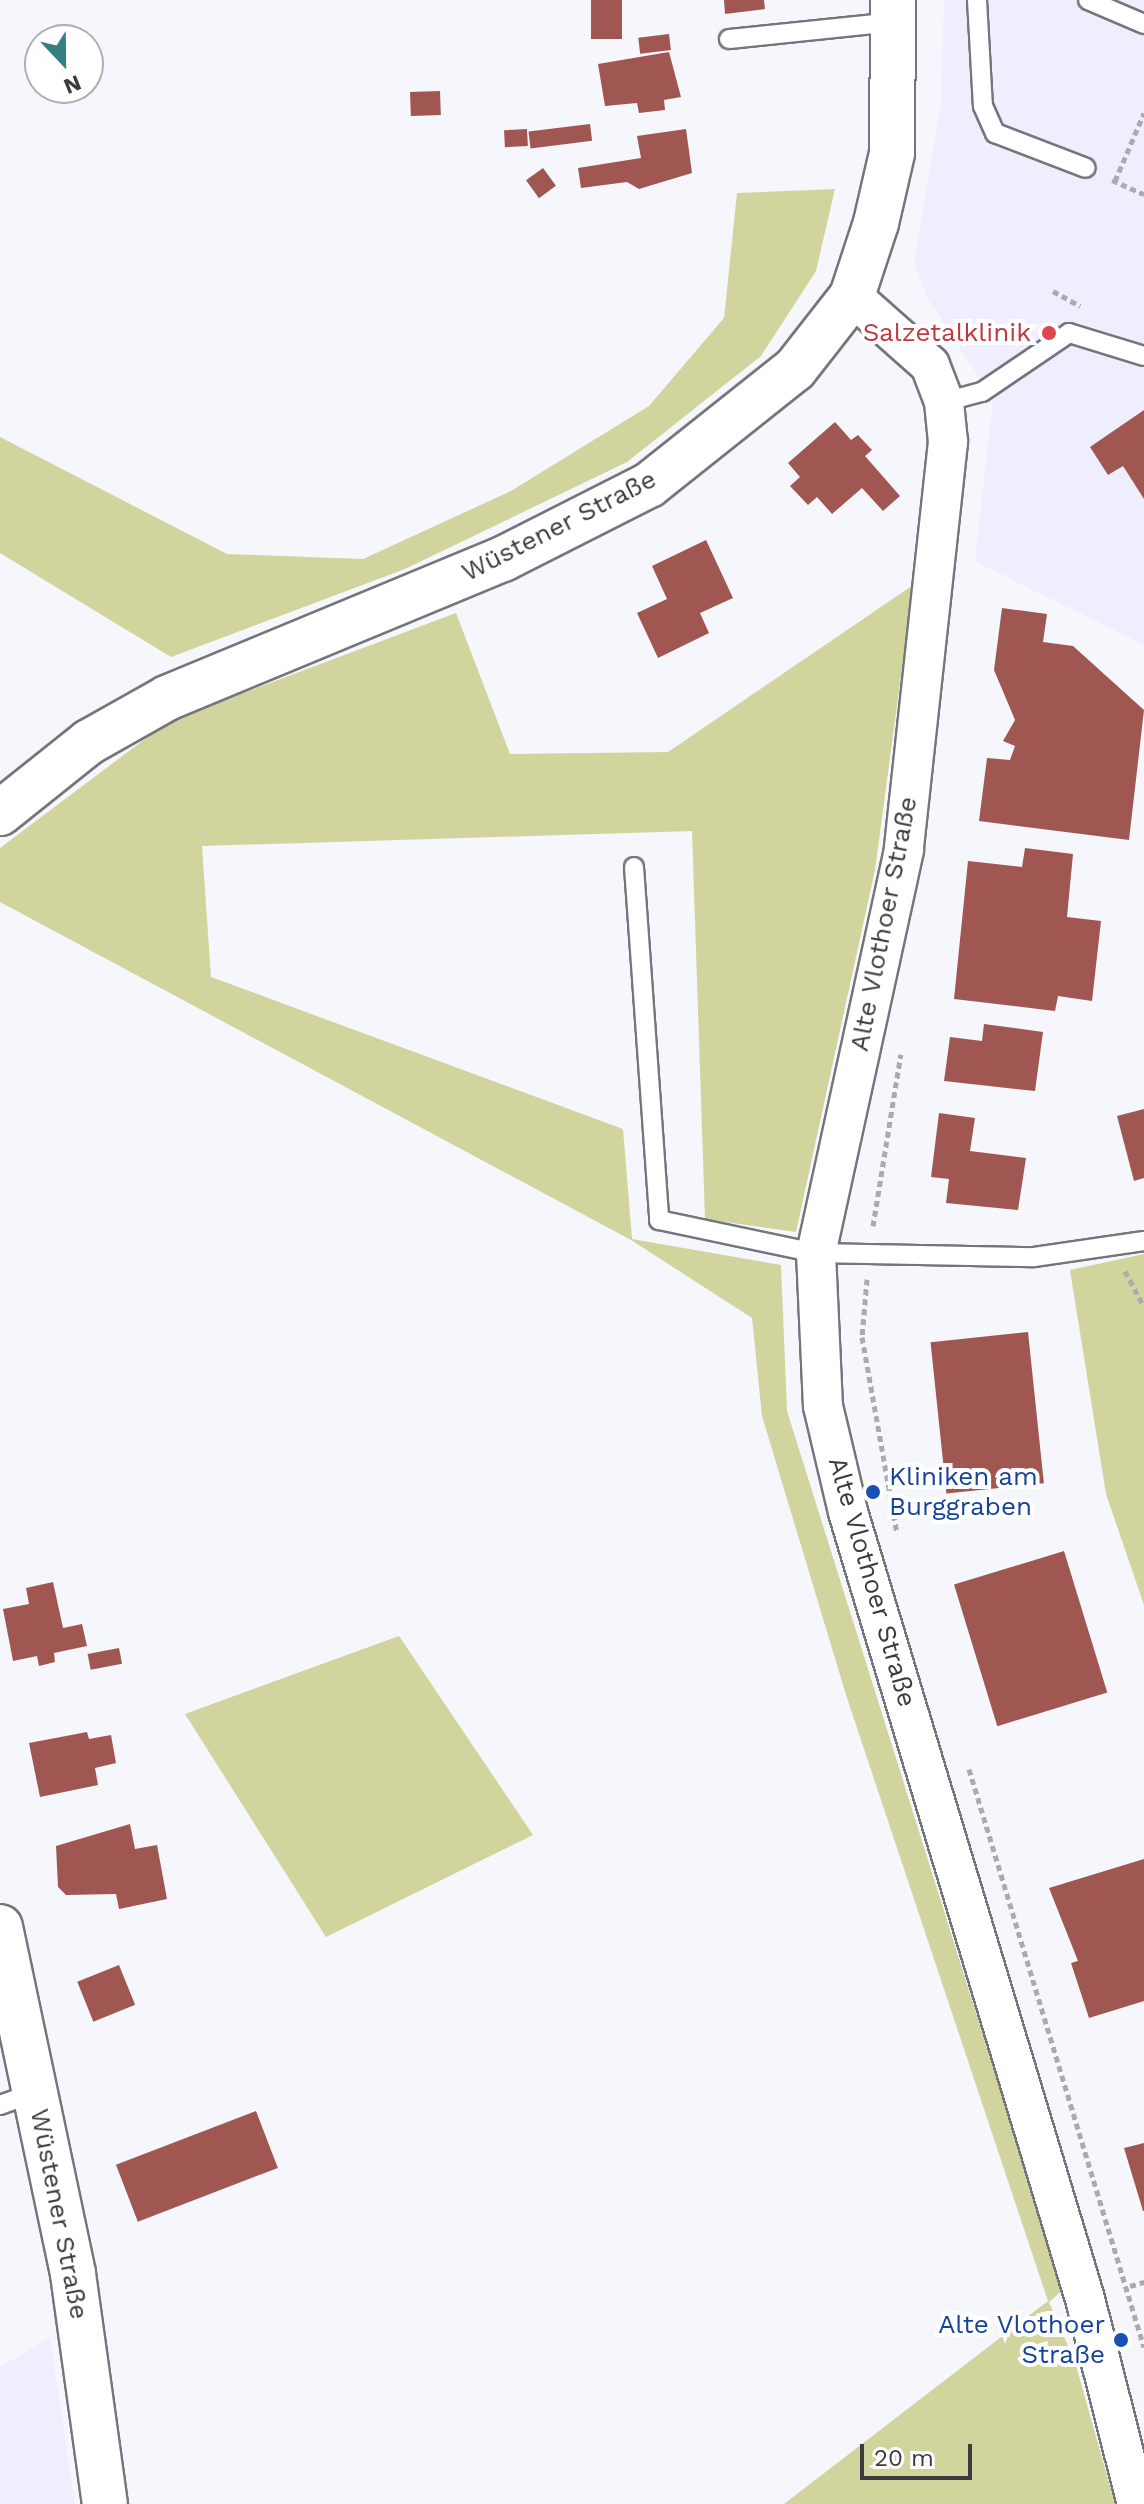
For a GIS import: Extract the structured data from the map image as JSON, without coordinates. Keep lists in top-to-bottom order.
{
  "streets": {
    "main road": ["Wüstener Straße"],
    "street": ["Alte Vlothoer Straße"]
  },
  "crossings": [
    ["Wüstener Straße", "Alte Vlothoer Straße"]
  ],
  "places": ["Salzetalklinik", "Kliniken am Burggraben", "Alte Vlothoer Straße"],
  "scale_bar": "20 m",
  "north": "bottom"
}
